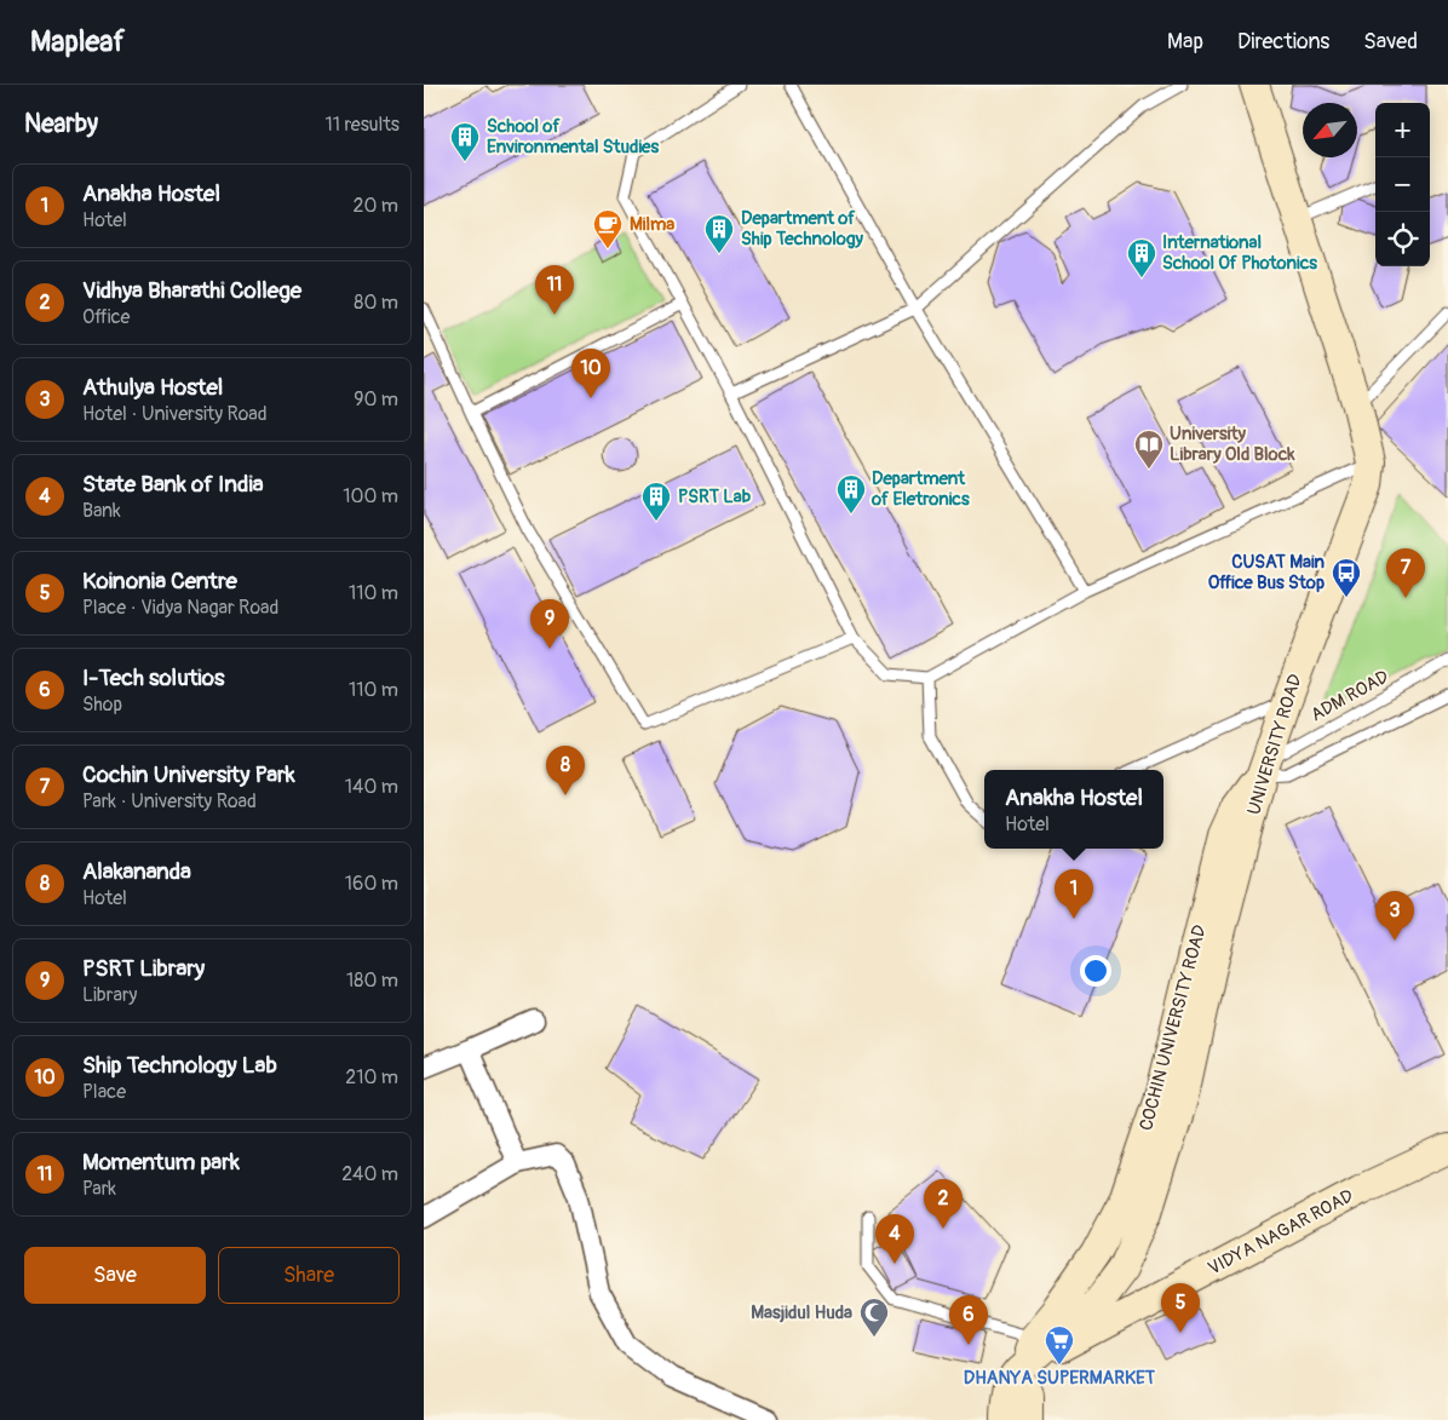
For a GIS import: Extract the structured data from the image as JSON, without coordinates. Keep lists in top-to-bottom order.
{
  "streets": {
    "street": ["UNIVERSITY ROAD", "COCHIN UNIVERSITY ROAD", "VIDYA NAGAR ROAD"],
    "lane": ["ADM ROAD"]
  },
  "crossings": [
    ["ADM ROAD", "UNIVERSITY ROAD"],
    ["ADM ROAD", "COCHIN UNIVERSITY ROAD"],
    ["UNIVERSITY ROAD", "COCHIN UNIVERSITY ROAD"],
    ["UNIVERSITY ROAD", "VIDYA NAGAR ROAD"],
    ["COCHIN UNIVERSITY ROAD", "VIDYA NAGAR ROAD"]
  ],
  "places": {
    "building": [
      "School of Environmental Studies",
      "Department of Ship Technology",
      "International School Of Photonics",
      "Department of Eletronics",
      "PSRT Lab"
    ],
    "cafe": ["Milma"],
    "library": ["University Library Old Block"],
    "bus stop": ["CUSAT Main Office Bus Stop"],
    "mosque": ["Masjidul Huda"],
    "supermarket": ["DHANYA SUPERMARKET"]
  },
  "north": "bottom left",
  "page": {
    "header": "Mapleaf",
    "nav": ["Map", "Directions", "Saved"],
    "heading": ["Nearby", "11 results"],
    "map_buttons": ["+", "−"],
    "list": [
      {
        "mark": "1",
        "name": "Anakha Hostel",
        "note": "Hotel",
        "value": "20 m"
      },
      {
        "mark": "2",
        "name": "Vidhya Bharathi College",
        "note": "Office",
        "value": "80 m"
      },
      {
        "mark": "3",
        "name": "Athulya Hostel",
        "note": "Hotel · University Road",
        "value": "90 m"
      },
      {
        "mark": "4",
        "name": "State Bank of India",
        "note": "Bank",
        "value": "100 m"
      },
      {
        "mark": "5",
        "name": "Koinonia Centre",
        "note": "Place · Vidya Nagar Road",
        "value": "110 m"
      },
      {
        "mark": "6",
        "name": "I-Tech solutios",
        "note": "Shop",
        "value": "110 m"
      },
      {
        "mark": "7",
        "name": "Cochin University Park",
        "note": "Park · University Road",
        "value": "140 m"
      },
      {
        "mark": "8",
        "name": "Alakananda",
        "note": "Hotel",
        "value": "160 m"
      },
      {
        "mark": "9",
        "name": "PSRT Library",
        "note": "Library",
        "value": "180 m"
      },
      {
        "mark": "10",
        "name": "Ship Technology Lab",
        "note": "Place",
        "value": "210 m"
      },
      {
        "mark": "11",
        "name": "Momentum park",
        "note": "Park",
        "value": "240 m"
      }
    ],
    "pins": [
      "11",
      "10",
      "7",
      "9",
      "8",
      "1",
      "3",
      "2",
      "4",
      "5",
      "6"
    ],
    "popup": ["Anakha Hostel", "Hotel"],
    "buttons": ["Save", "Share"]
  }
}
